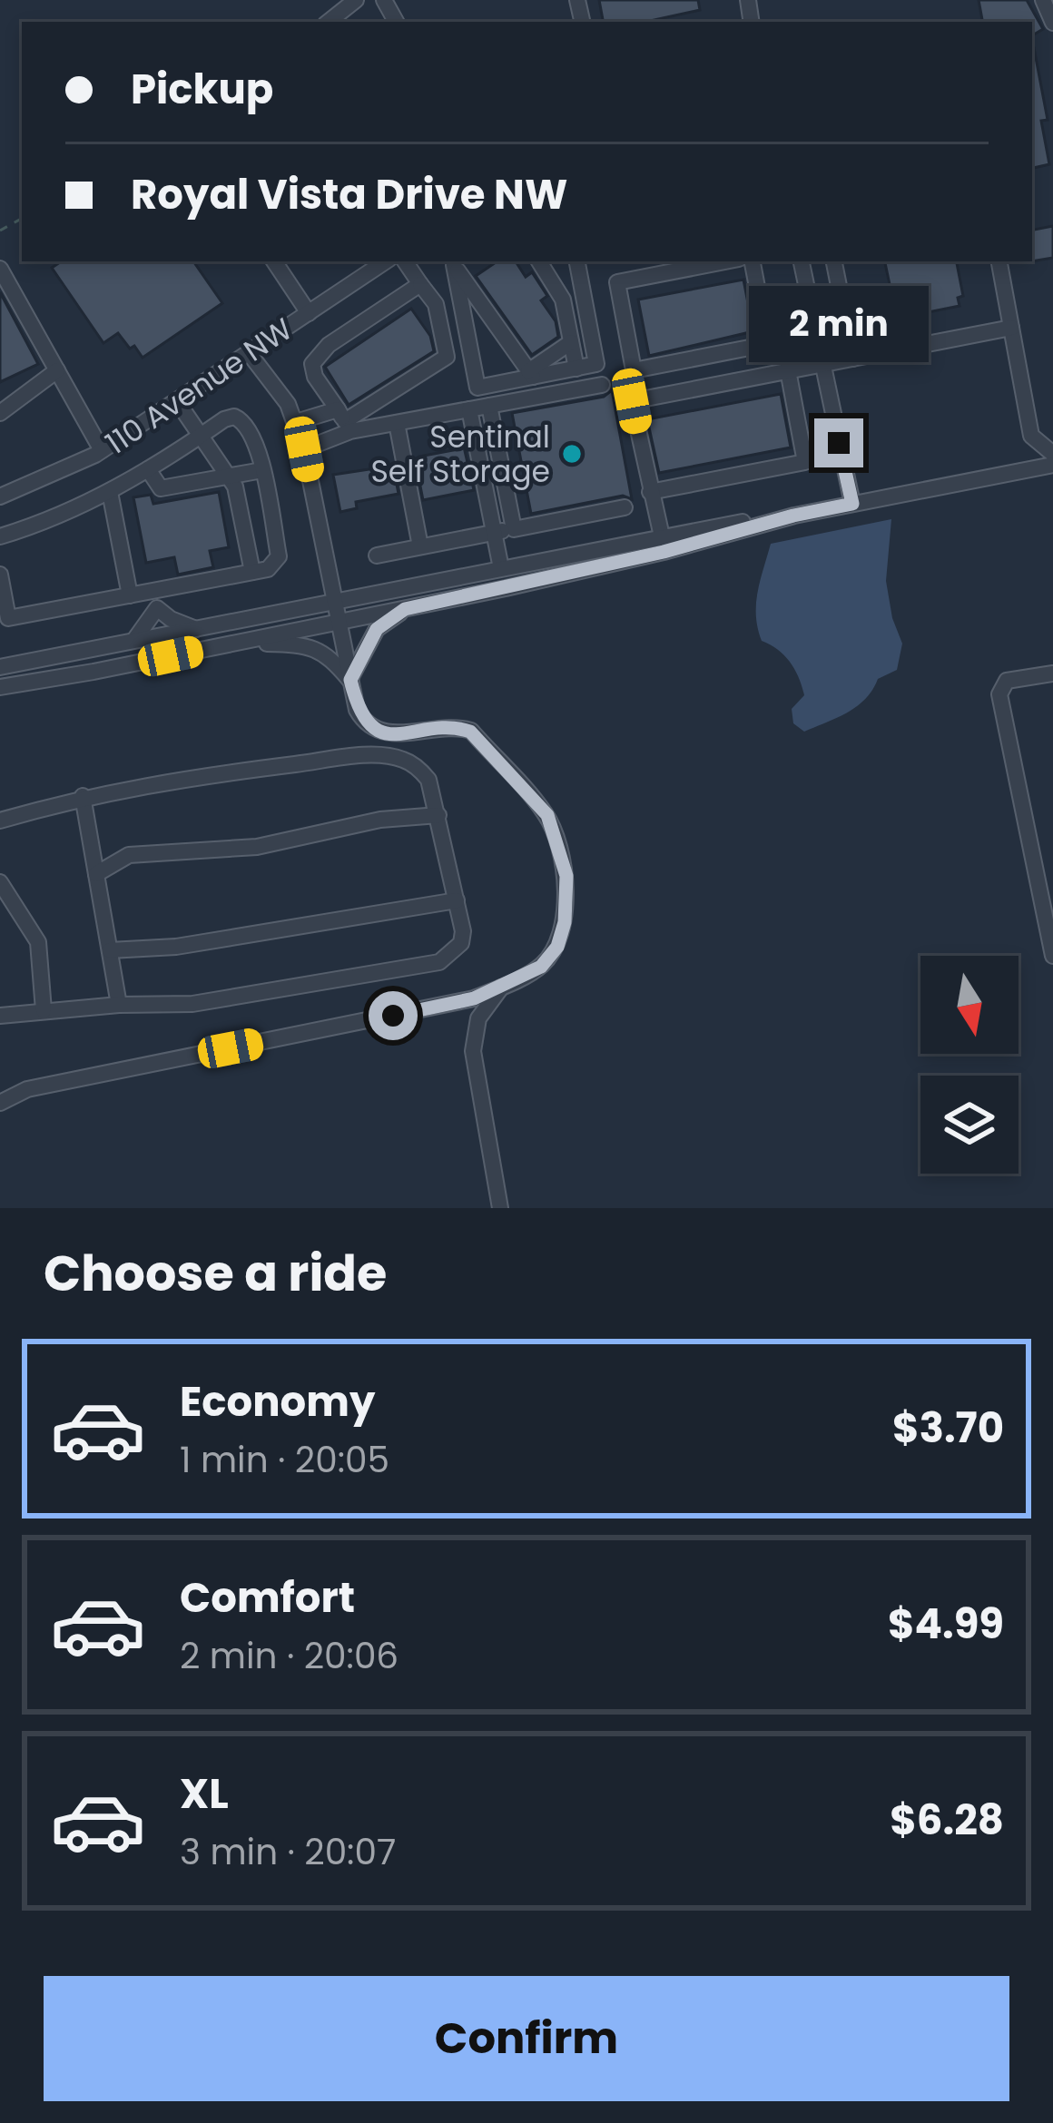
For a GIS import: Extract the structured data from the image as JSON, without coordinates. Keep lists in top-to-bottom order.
{
  "streets": {
    "street": ["110 Avenue NW"]
  },
  "places": ["Sentinal Self Storage"],
  "north": "bottom",
  "page": {
    "banner": ["Pickup", "Royal Vista Drive NW"],
    "bubble": "2 min",
    "heading": "Choose a ride",
    "list": [
      {
        "name": "Economy",
        "note": "1 min · 20:05",
        "value": "$3.70"
      },
      {
        "name": "Comfort",
        "note": "2 min · 20:06",
        "value": "$4.99"
      },
      {
        "name": "XL",
        "note": "3 min · 20:07",
        "value": "$6.28"
      }
    ],
    "buttons": "Confirm"
  }
}
